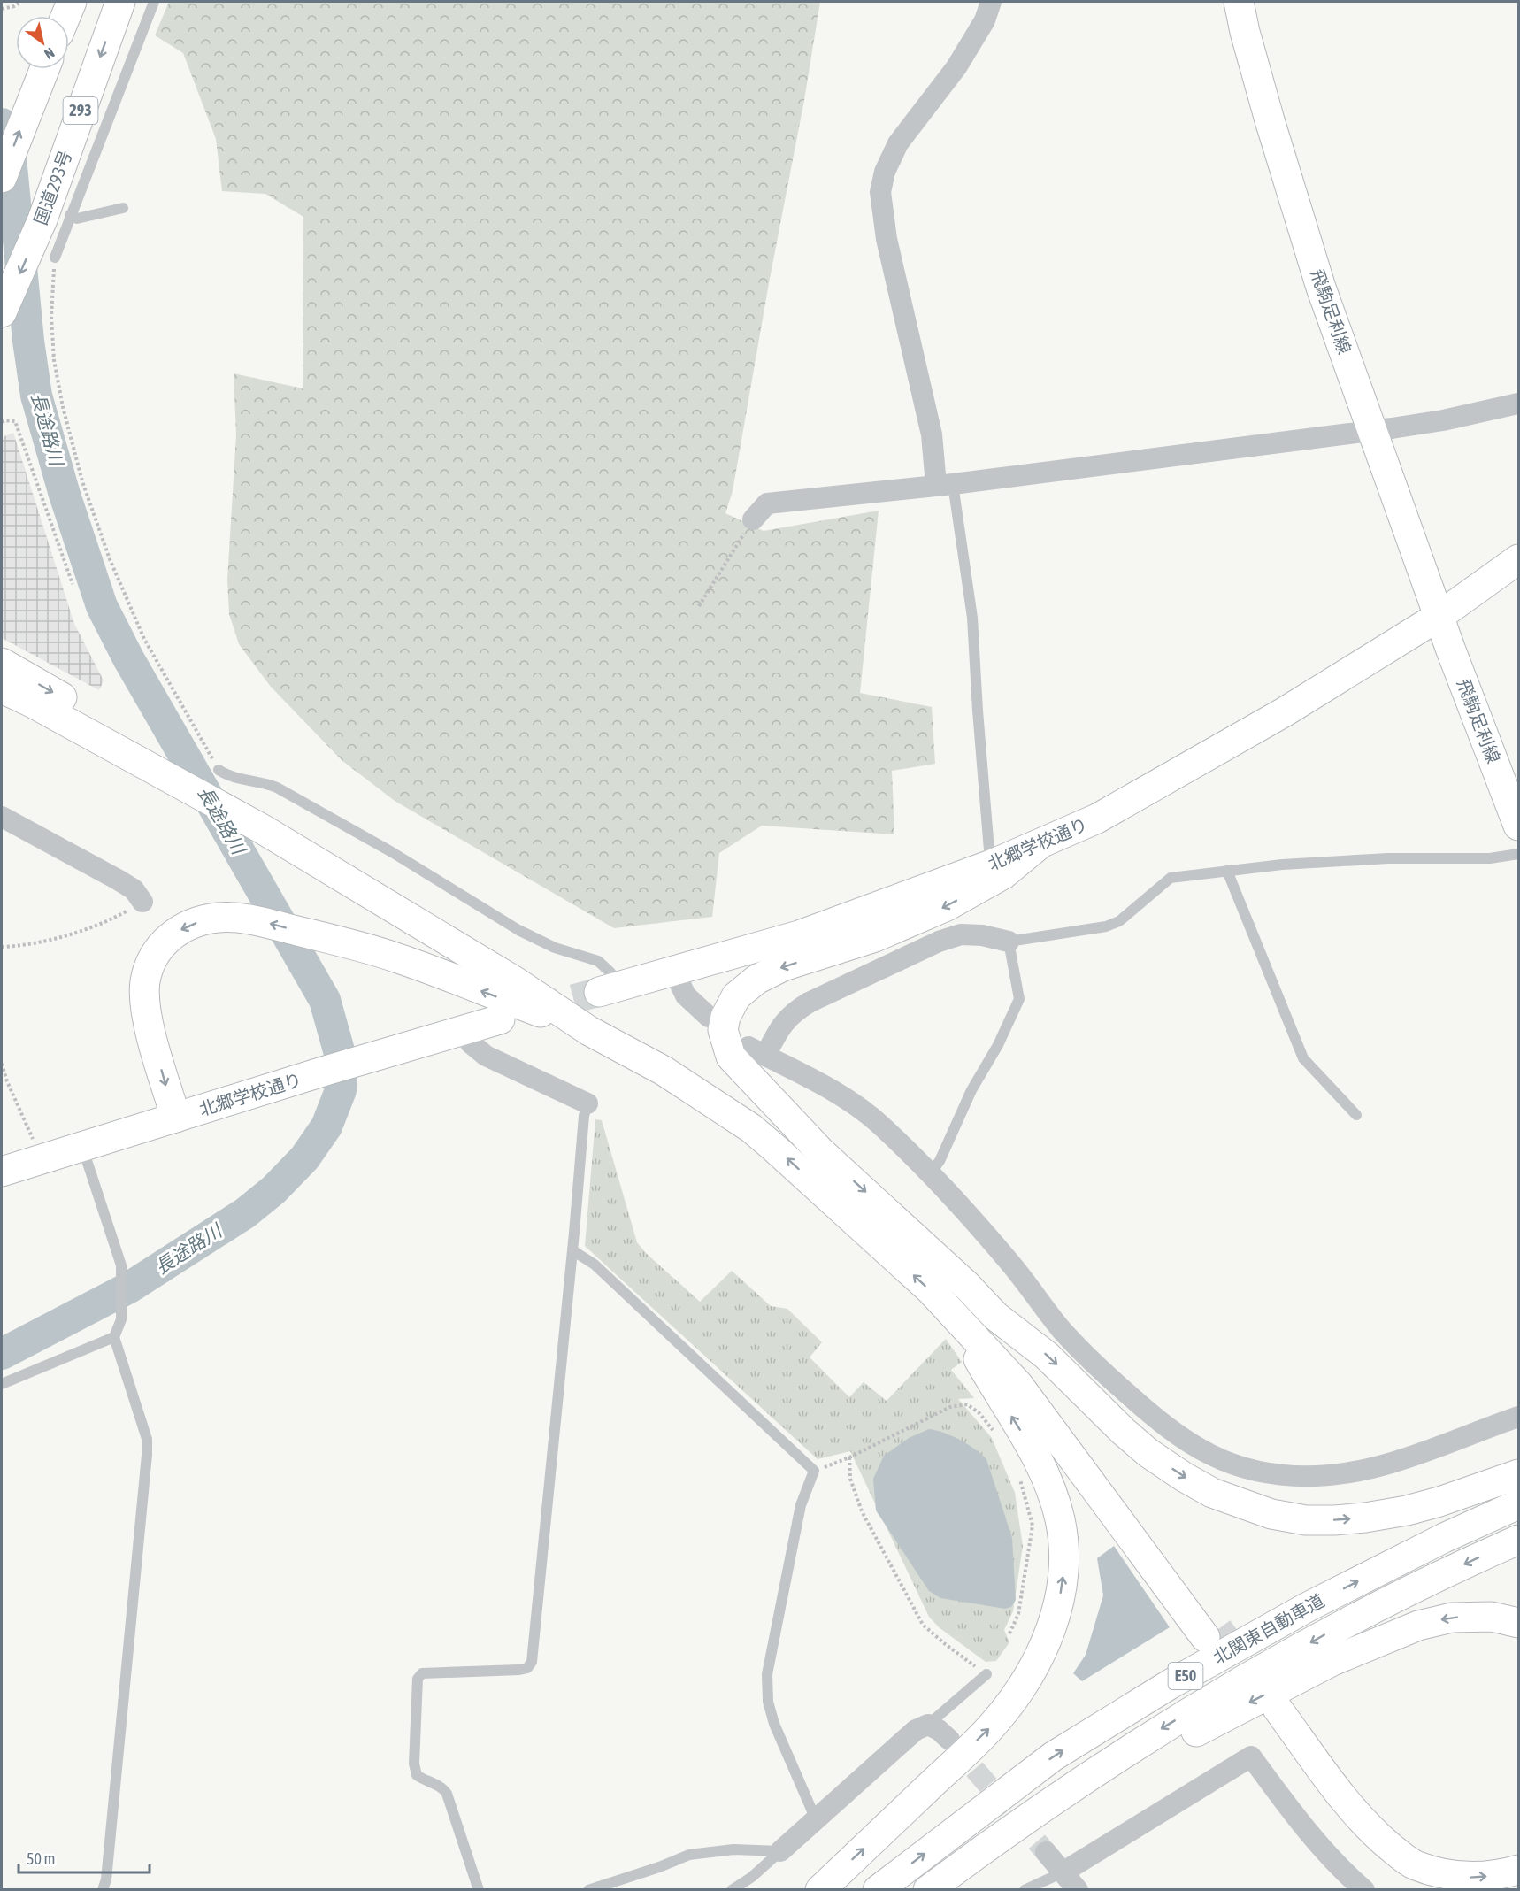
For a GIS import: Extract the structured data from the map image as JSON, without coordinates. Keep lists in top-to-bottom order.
{
  "streets": {
    "main road": [
      "293",
      "国道293号",
      "飛駒足利線",
      "北郷学校通り",
      "北関東自動車道",
      "E50"
    ]
  },
  "crossings": [
    ["飛駒足利線", "北郷学校通り"]
  ],
  "water": ["長途路川"],
  "scale_bar": "50 m",
  "north": "bottom right"
}
